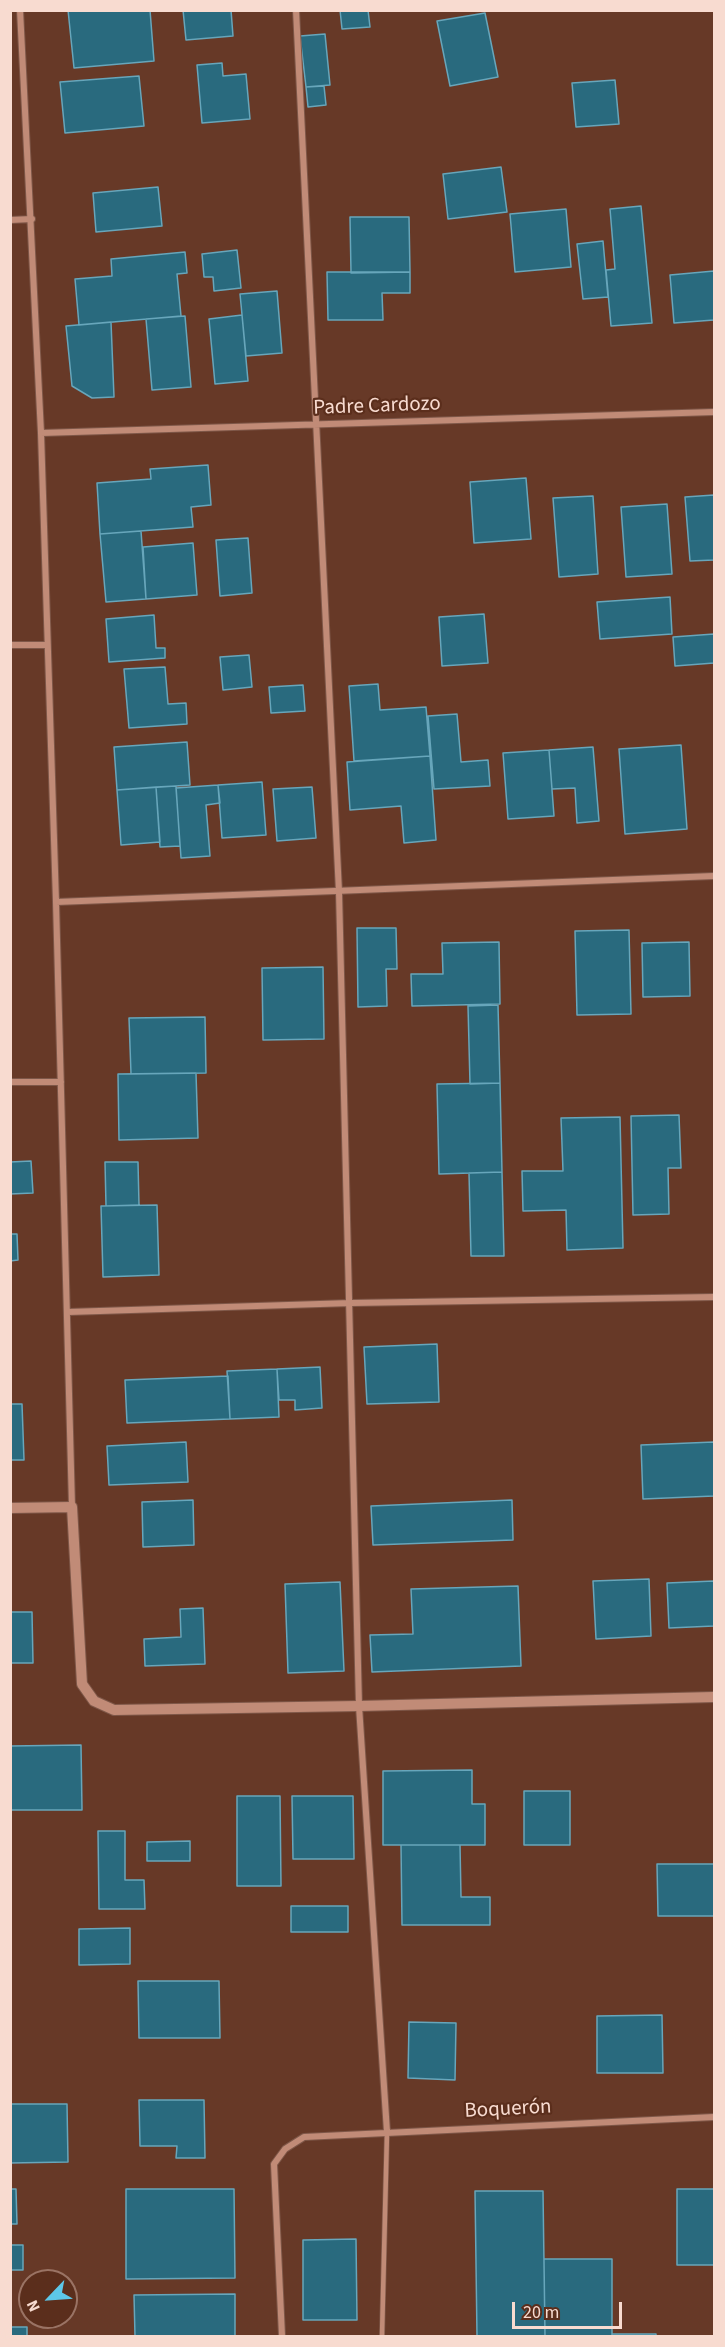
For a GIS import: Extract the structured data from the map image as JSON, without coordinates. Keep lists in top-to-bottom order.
{
  "streets": {
    "street": ["Padre Cardozo", "Boquerón"]
  },
  "scale_bar": "20 m",
  "north": "bottom left"
}
